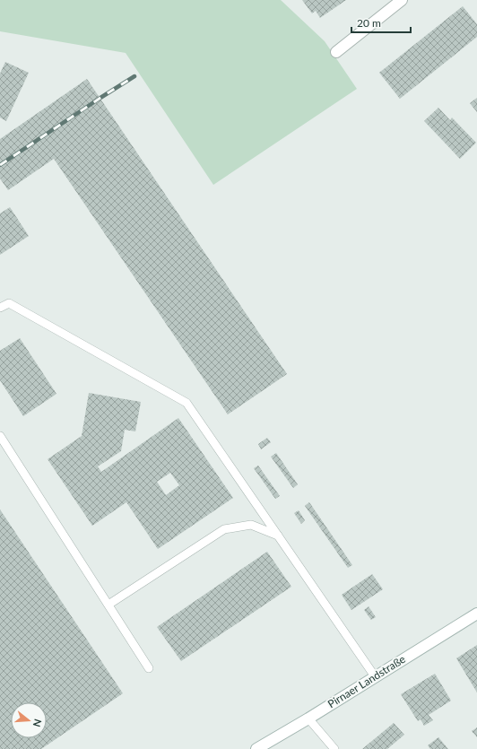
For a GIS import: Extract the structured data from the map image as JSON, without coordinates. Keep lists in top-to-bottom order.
{
  "streets": {
    "street": ["Pirnaer Landstraße"]
  },
  "scale_bar": "20 m",
  "north": "right"
}
